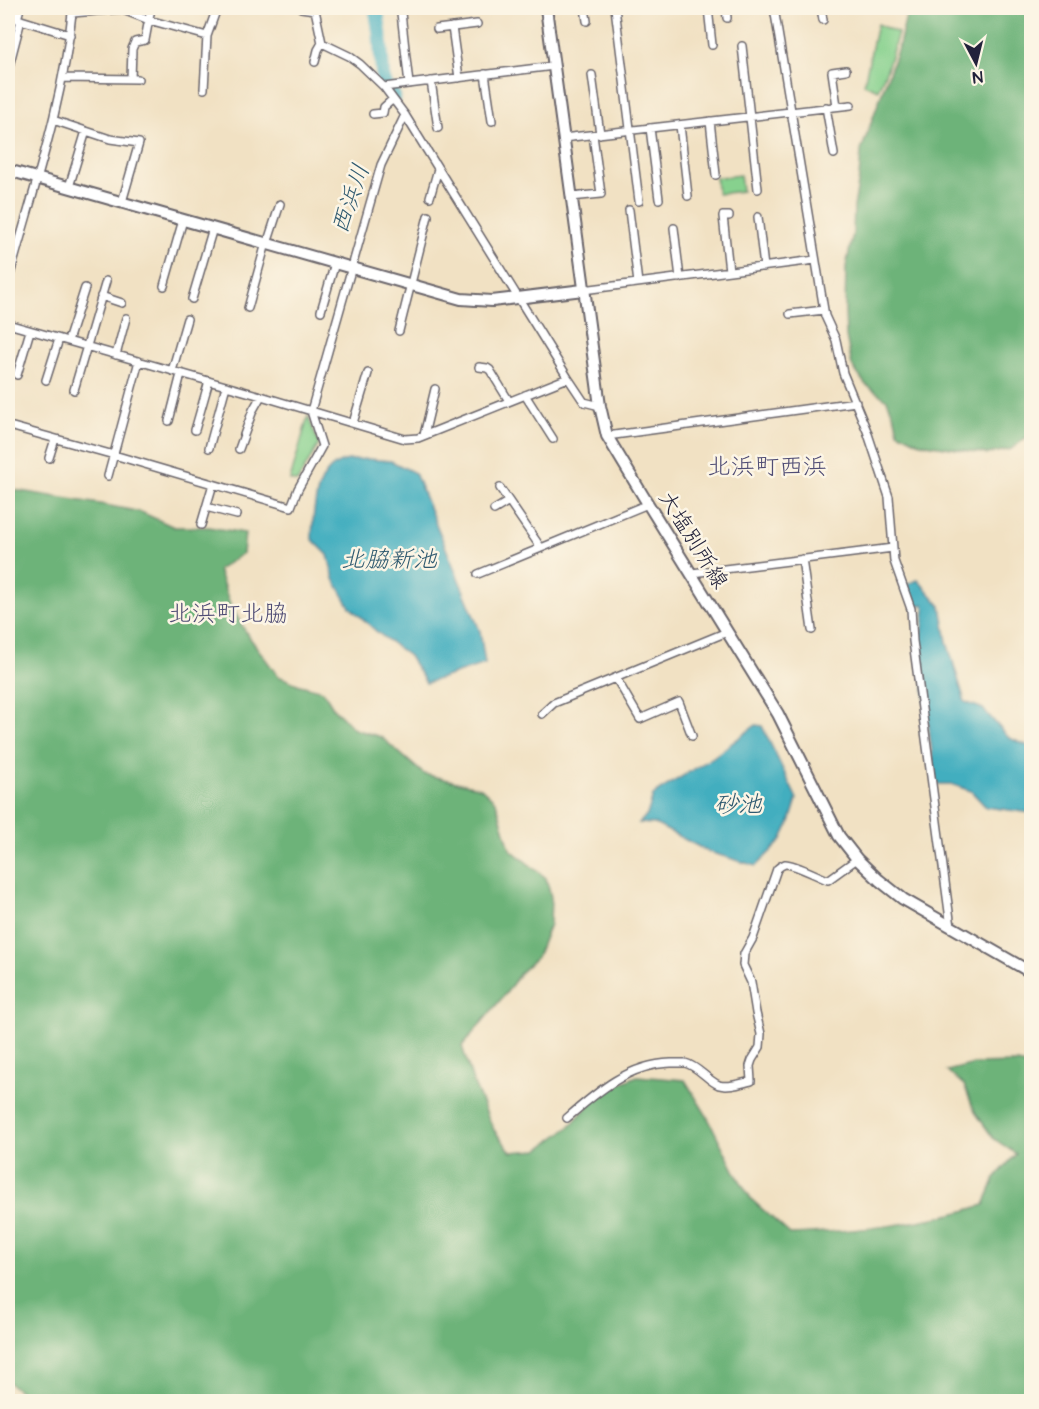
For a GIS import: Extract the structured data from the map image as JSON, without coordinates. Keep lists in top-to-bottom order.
{
  "streets": {
    "main road": ["大塩別所線"]
  },
  "districts": ["北浜町西浜", "北浜町北脇"],
  "water": ["西浜川", "北脇新池", "砂池"],
  "north": "bottom"
}
